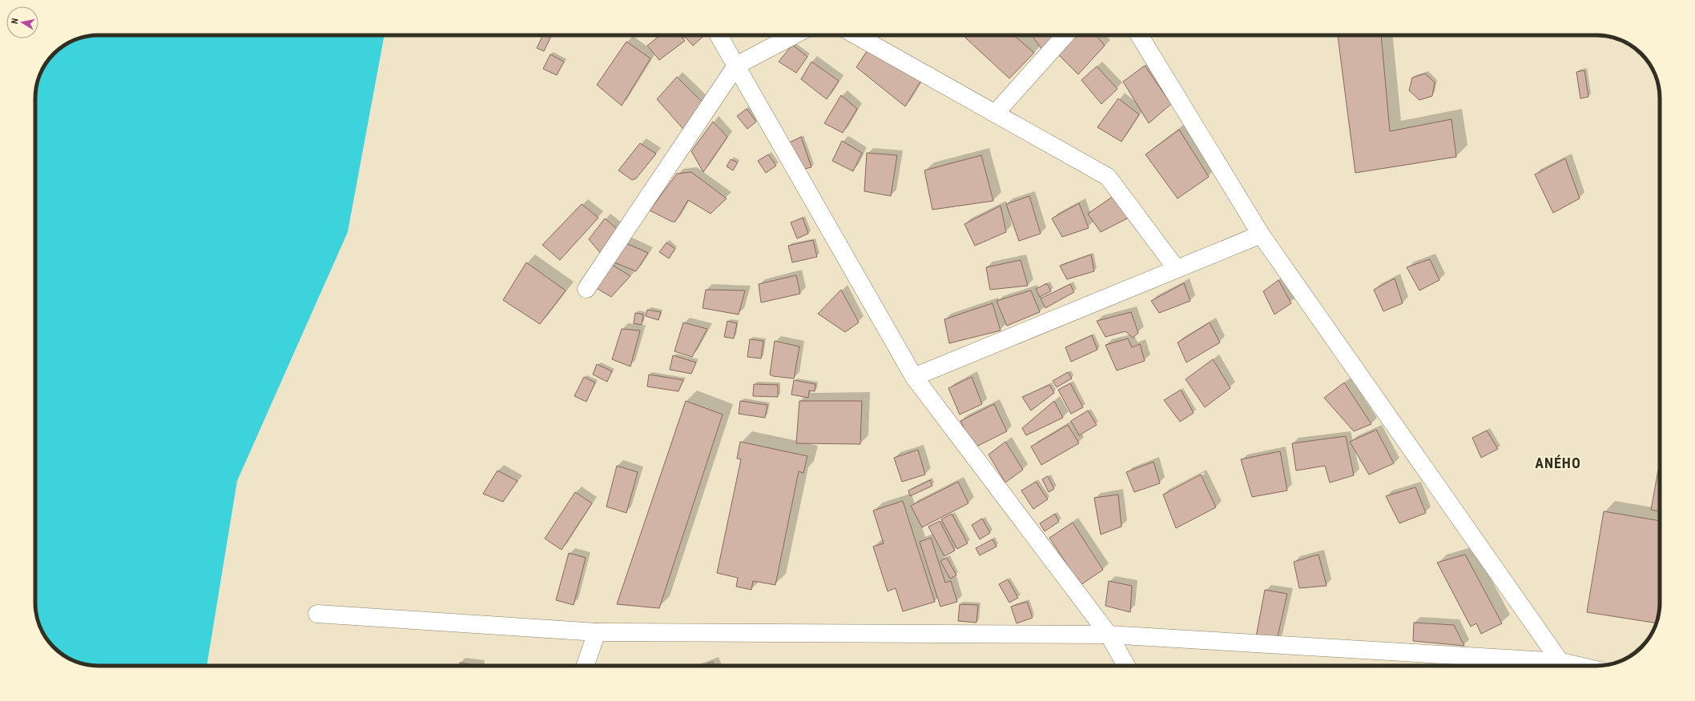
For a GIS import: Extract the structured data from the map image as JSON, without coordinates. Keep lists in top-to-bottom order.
{
  "districts": ["ANÉHO"],
  "north": "left"
}
